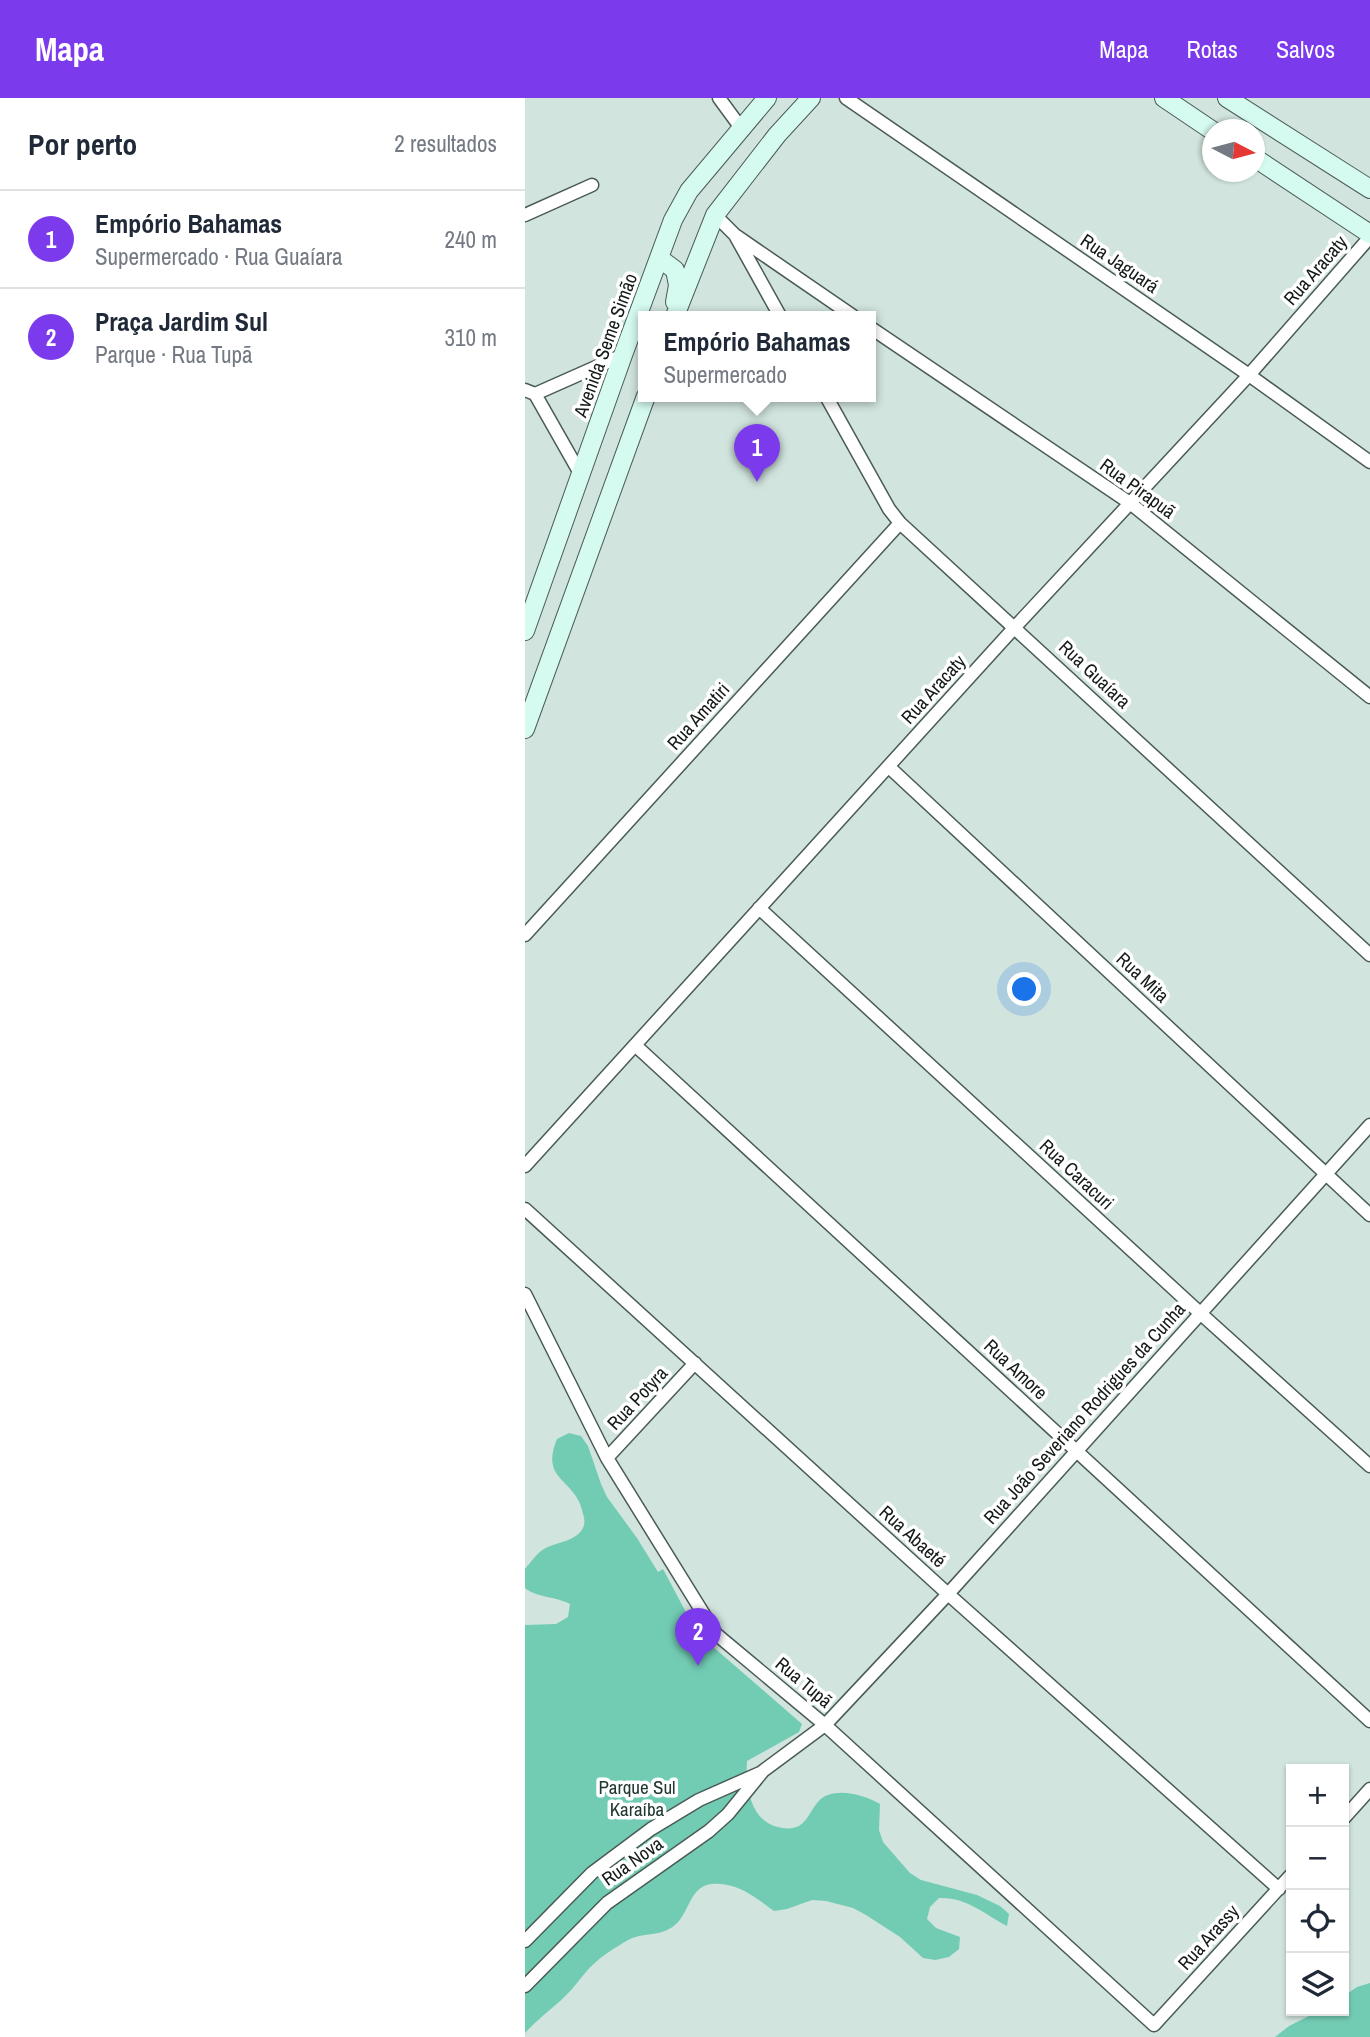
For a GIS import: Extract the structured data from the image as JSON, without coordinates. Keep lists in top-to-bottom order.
{
  "streets": {
    "main road": ["Avenida Seme Simão"],
    "street": [
      "Rua Jaguará",
      "Rua Aracaty",
      "Rua Pirapuã",
      "Rua Guaíara",
      "Rua Amatiri",
      "Rua Mita",
      "Rua Caracuri",
      "Rua Amore",
      "Rua Potyra",
      "Rua João Severiano Rodrigues da Cunha",
      "Rua Abaeté",
      "Rua Tupã",
      "Rua Nova",
      "Rua Arassy"
    ]
  },
  "crossings": [
    ["Rua Jaguará", "Rua Aracaty"],
    ["Rua Aracaty", "Rua Pirapuã"],
    ["Rua Aracaty", "Rua Guaíara"],
    ["Rua Aracaty", "Rua Mita"],
    ["Rua Aracaty", "Rua Caracuri"],
    ["Rua Aracaty", "Rua Amore"],
    ["Rua Guaíara", "Rua Amatiri"],
    ["Rua Mita", "Rua João Severiano Rodrigues da Cunha"],
    ["Rua Caracuri", "Rua João Severiano Rodrigues da Cunha"],
    ["Rua Amore", "Rua João Severiano Rodrigues da Cunha"],
    ["Rua Potyra", "Rua Abaeté"],
    ["Rua Potyra", "Rua Tupã"],
    ["Rua João Severiano Rodrigues da Cunha", "Rua Abaeté"],
    ["Rua João Severiano Rodrigues da Cunha", "Rua Tupã"],
    ["Rua João Severiano Rodrigues da Cunha", "Rua Nova"],
    ["Rua Abaeté", "Rua Arassy"],
    ["Rua Tupã", "Rua Nova"],
    ["Rua Tupã", "Rua Arassy"]
  ],
  "parks": ["Parque Sul Karaíba"],
  "north": "right",
  "page": {
    "header": "Mapa",
    "nav": ["Mapa", "Rotas", "Salvos"],
    "heading": ["Por perto", "2 resultados"],
    "list": [
      {
        "mark": "1",
        "name": "Empório Bahamas",
        "note": "Supermercado · Rua Guaíara",
        "value": "240 m"
      },
      {
        "mark": "2",
        "name": "Praça Jardim Sul",
        "note": "Parque · Rua Tupã",
        "value": "310 m"
      }
    ],
    "popup": ["Empório Bahamas", "Supermercado"],
    "pins": ["1", "2"],
    "map_buttons": ["+", "−"]
  }
}
